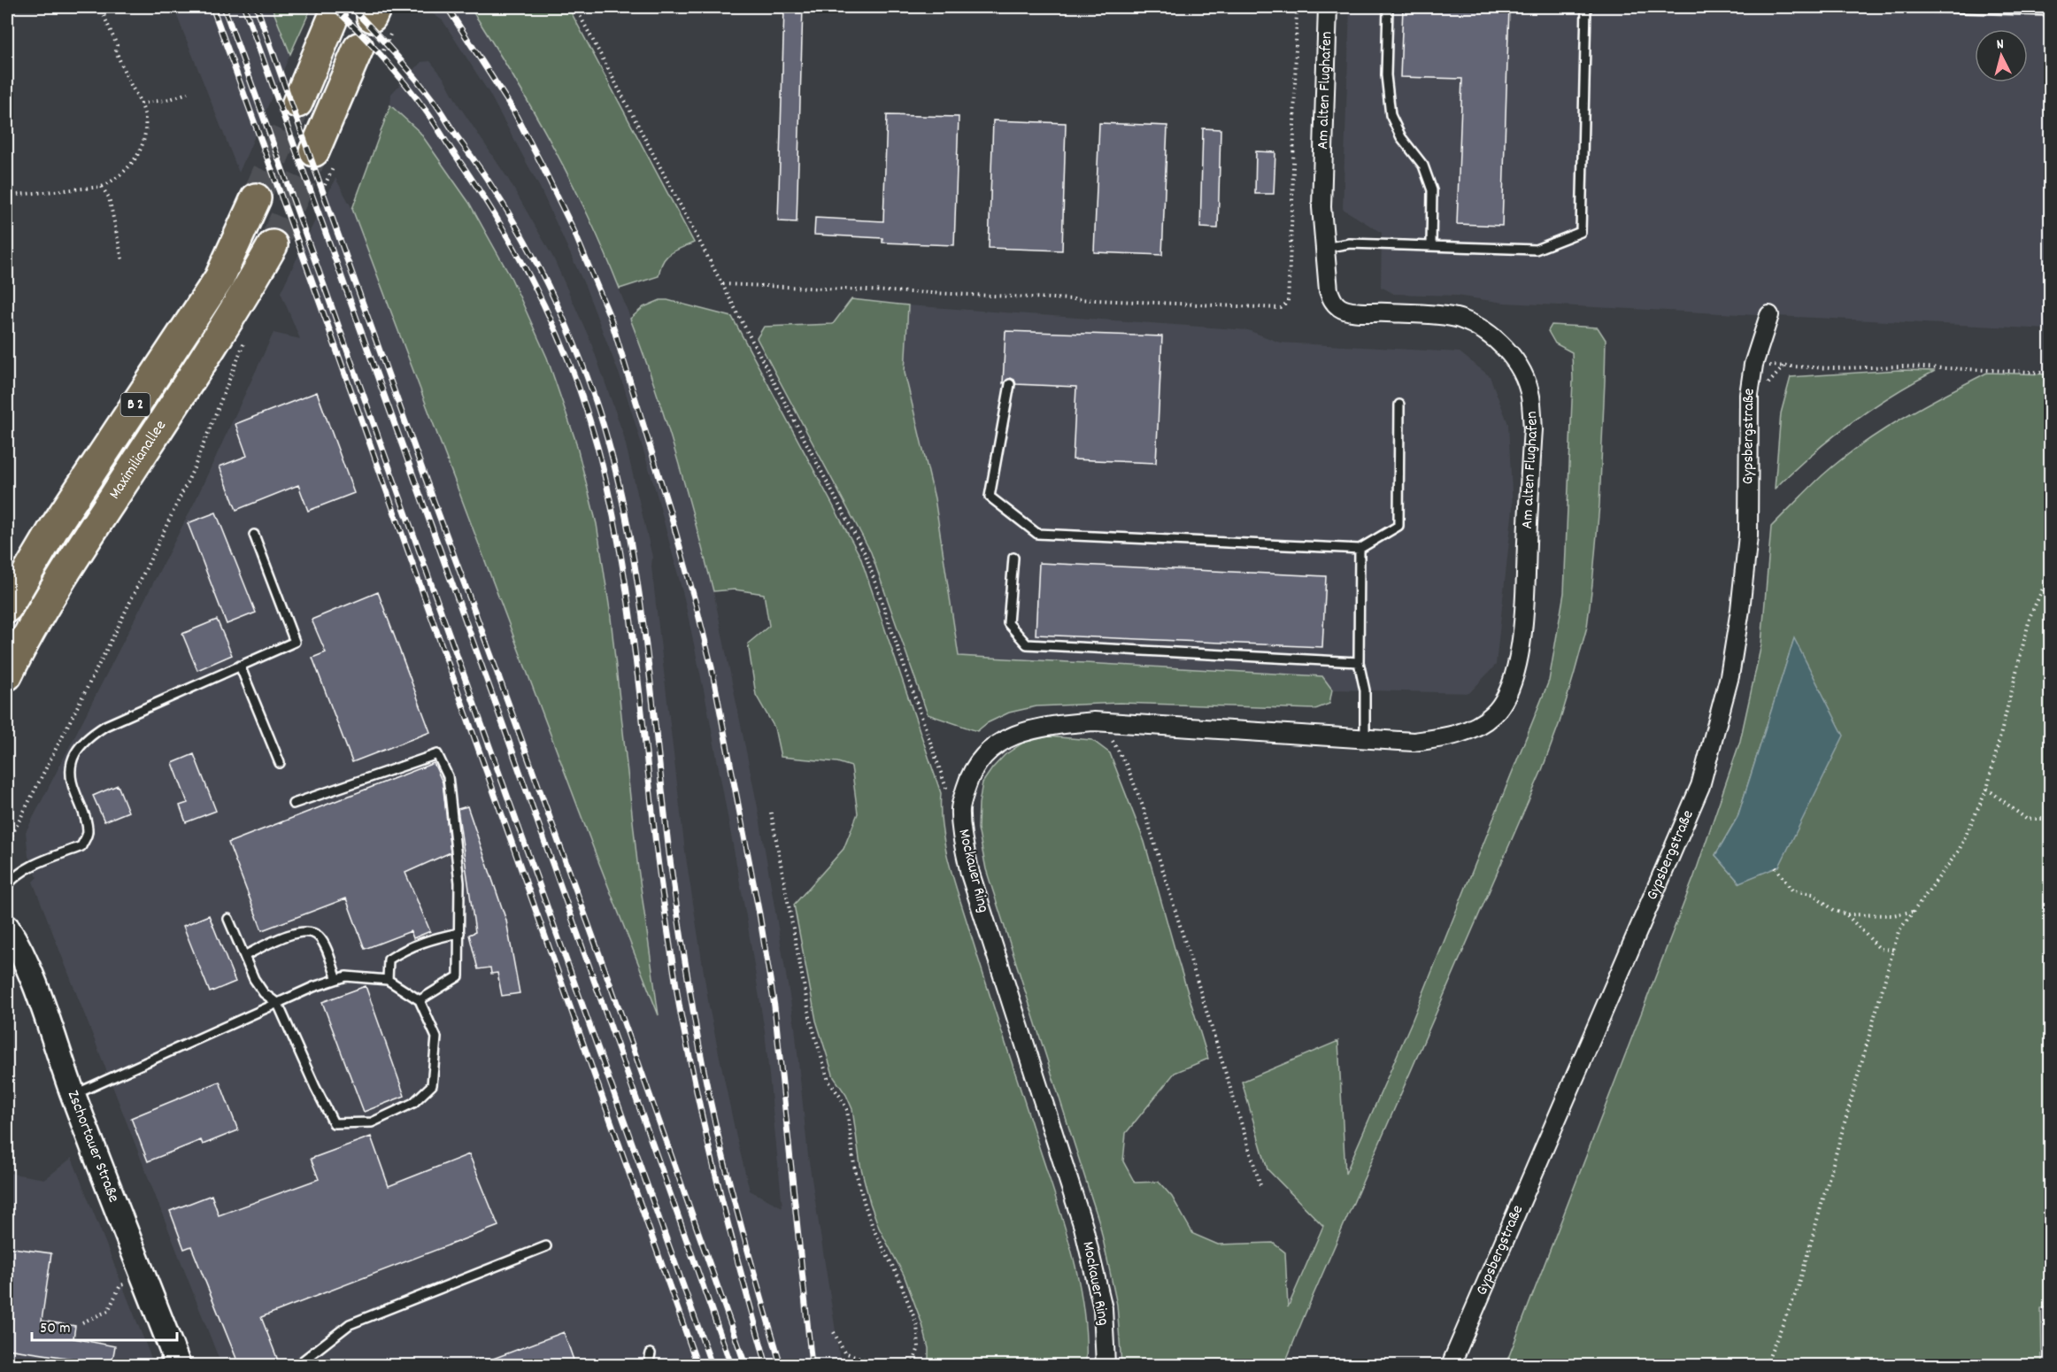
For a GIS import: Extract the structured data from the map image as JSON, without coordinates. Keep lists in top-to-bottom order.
{
  "streets": {
    "highway": ["B 2", "Maximilianallee"],
    "street": [
      "Am alten Flughafen",
      "Gypsbergstraße",
      "Mockauer Ring",
      "Zschortauer Straße"
    ]
  },
  "crossings": [
    ["Am alten Flughafen", "Mockauer Ring"]
  ],
  "scale_bar": "50 m",
  "north": "top"
}
